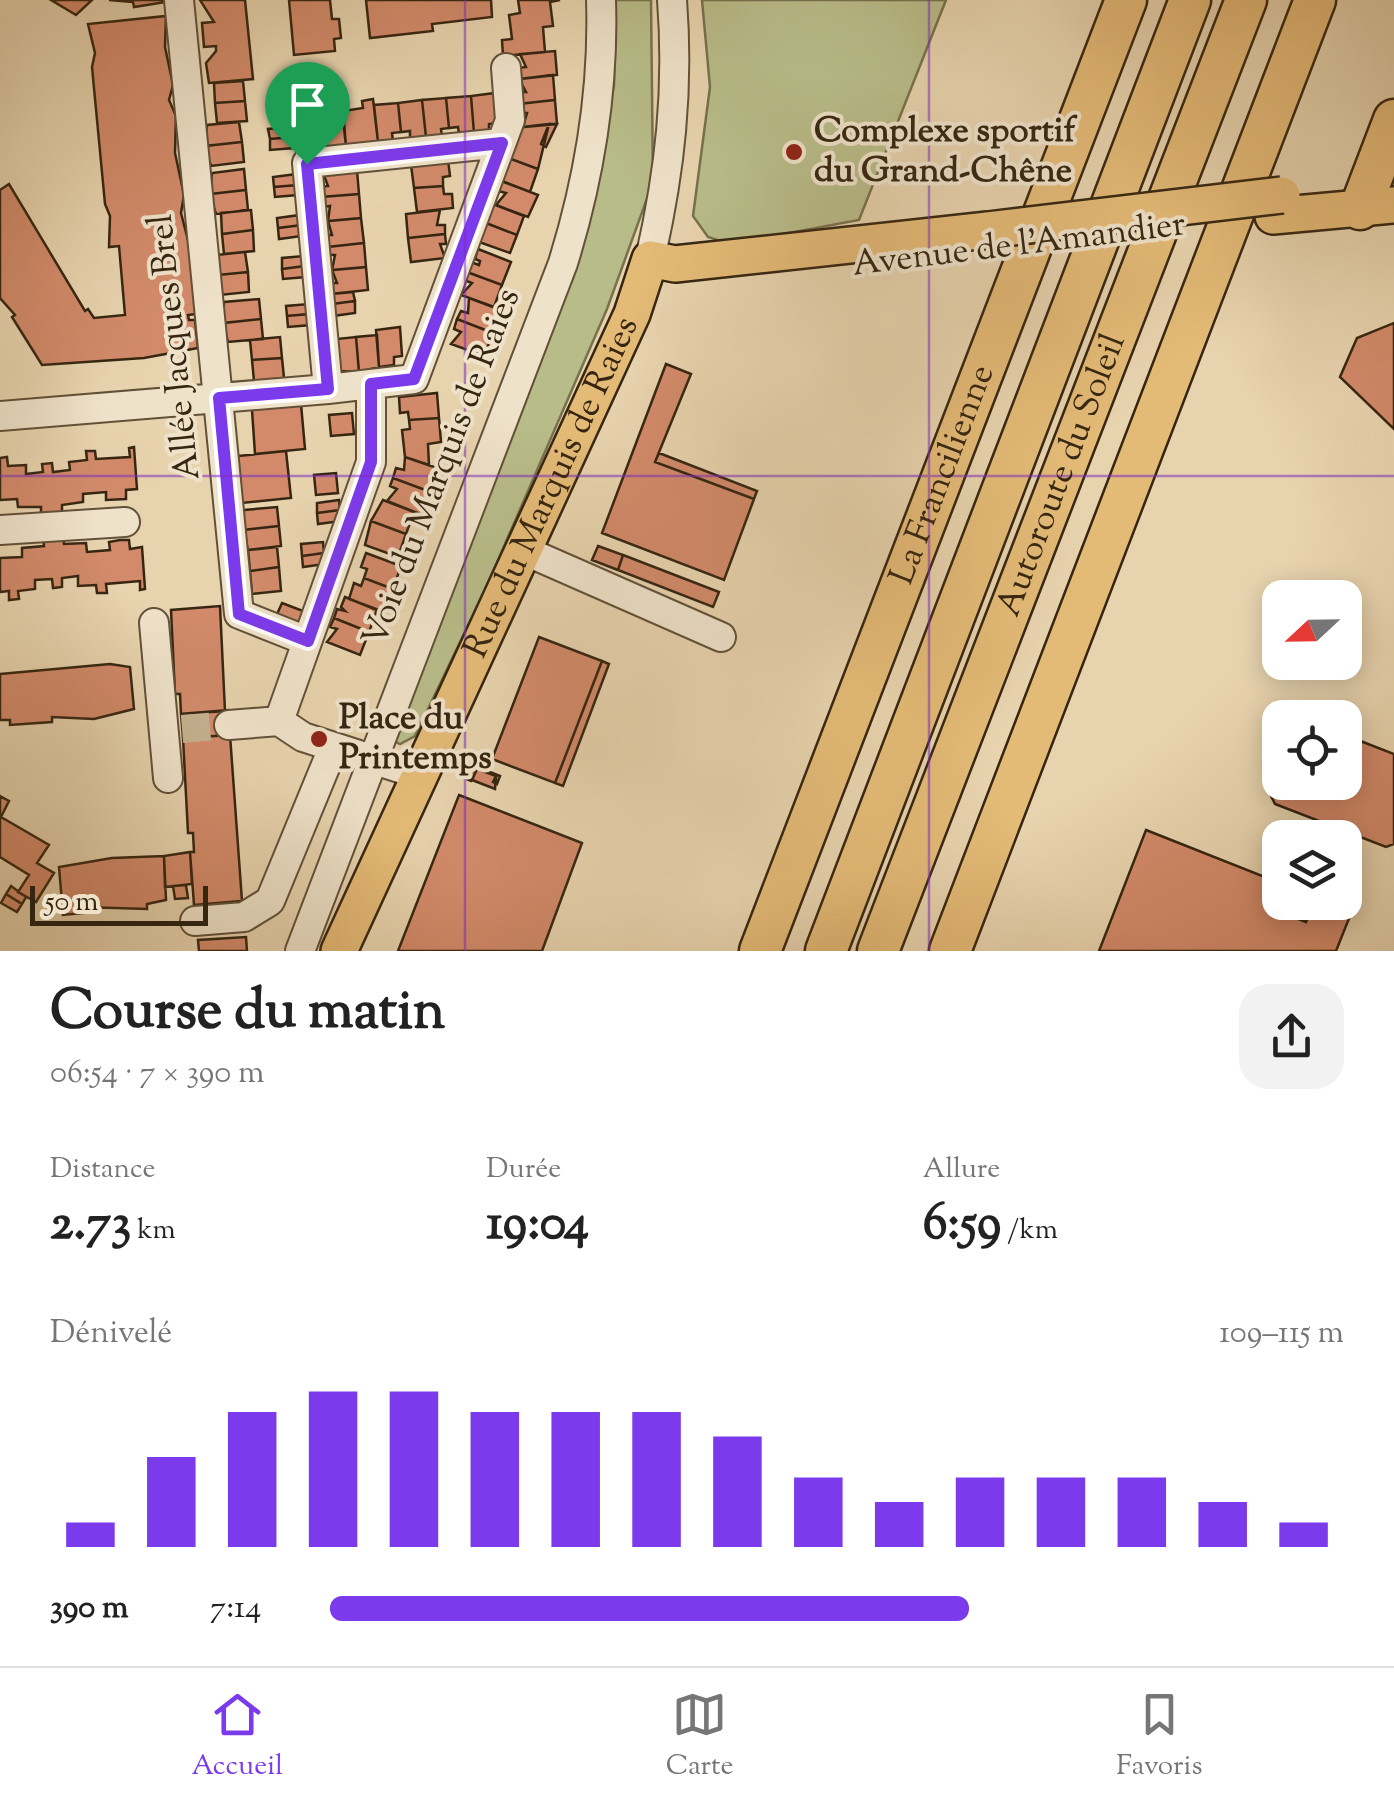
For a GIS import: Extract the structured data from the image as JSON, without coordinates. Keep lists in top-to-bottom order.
{
  "streets": {
    "highway": ["La Francilienne", "Autoroute du Soleil"],
    "main road": ["Avenue de l'Amandier", "Rue du Marquis de Raies"],
    "street": ["Allée Jacques Brel", "Voie du Marquis de Raies"]
  },
  "crossings": [
    ["Avenue de l'Amandier", "Rue du Marquis de Raies"]
  ],
  "places": ["Complexe sportif du Grand-Chêne", "Place du Printemps"],
  "scale_bar": "50 m",
  "north": "left",
  "page": {
    "scale": "50 m",
    "heading": ["Course du matin", "06:54 · 7 × 390 m"],
    "stats": [
      ["Distance", "2.73 km"],
      ["Durée", "19:04"],
      ["Allure", "6:59 /km"]
    ],
    "chart": ["Dénivelé", "109–115 m"],
    "list": [
      {
        "name": "390 m",
        "note": "7:14"
      }
    ],
    "tabs": ["Accueil", "Carte", "Favoris"]
  }
}
